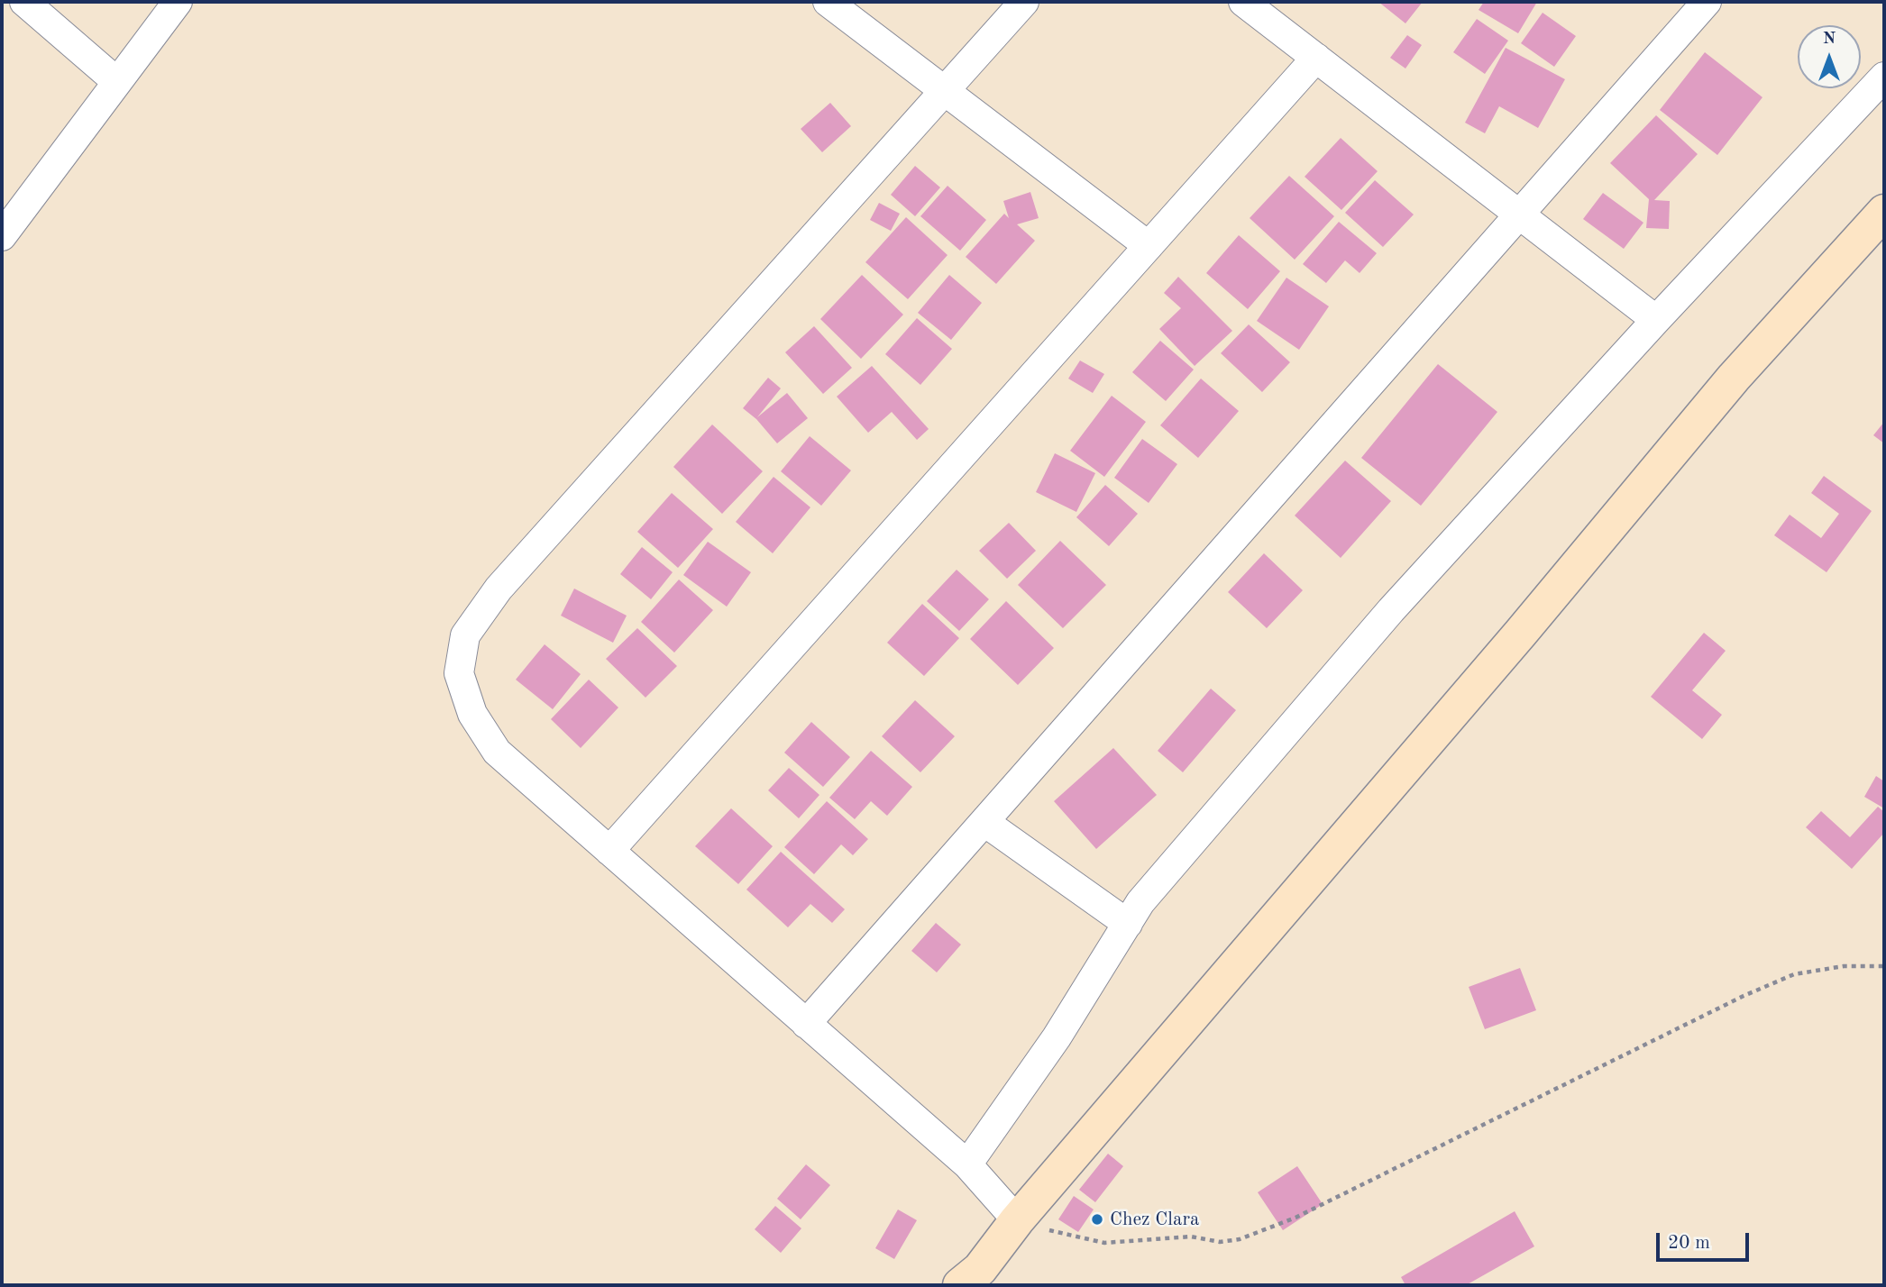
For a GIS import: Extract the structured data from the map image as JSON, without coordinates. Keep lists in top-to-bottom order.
{
  "places": ["Chez Clara"],
  "scale_bar": "20 m",
  "north": "top"
}
